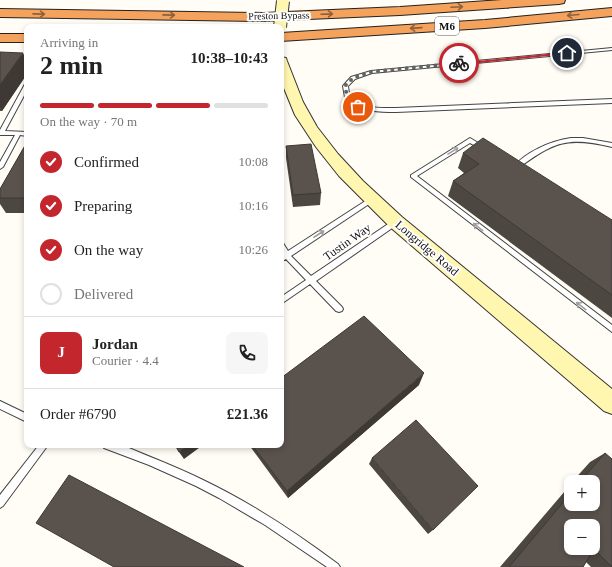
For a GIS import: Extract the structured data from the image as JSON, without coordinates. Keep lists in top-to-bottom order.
{
  "streets": {
    "highway": ["Preston Bypass", "M6"],
    "main road": ["Longridge Road"],
    "lane": ["Tustin Way"]
  },
  "crossings": [
    ["Tustin Way", "Longridge Road"]
  ],
  "page": {
    "heading": ["2 min", "Arriving in", "10:38–10:43"],
    "panel": [
      "Jordan",
      "Courier · 4.4",
      "Order #6790",
      "£21.36"
    ],
    "bar": "On the way · 70 m",
    "list": [
      ["Confirmed", "10:08"],
      ["Preparing", "10:16"],
      ["On the way", "10:26"],
      "Delivered"
    ],
    "round": "J",
    "map_buttons": ["+", "−"]
  }
}
